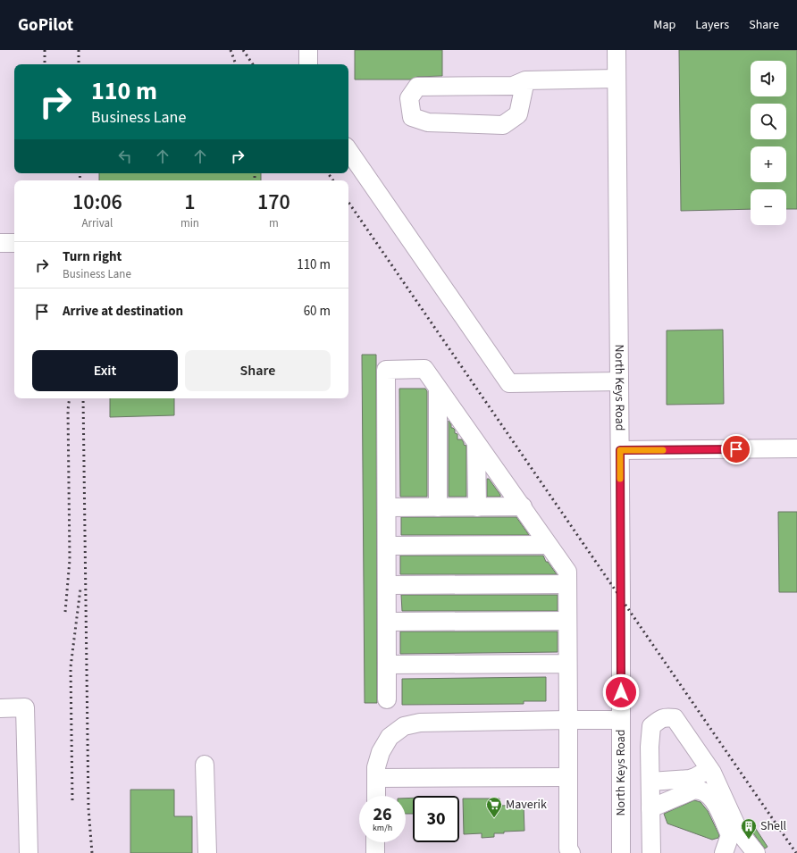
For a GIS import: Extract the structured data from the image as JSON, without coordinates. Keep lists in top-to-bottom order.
{
  "streets": {
    "street": ["North Keys Road"]
  },
  "places": {
    "supermarket": ["Maverik"],
    "building": ["Shell"]
  },
  "page": {
    "header": "GoPilot",
    "nav": ["Map", "Layers", "Share"],
    "map_buttons": ["+", "−"],
    "turn": ["110 m", "Business Lane"],
    "eta": [
      "10:06",
      "Arrival",
      "1",
      "min",
      "170",
      "m"
    ],
    "list": [
      {
        "name": "Turn right",
        "note": "Business Lane",
        "value": "110 m"
      },
      {
        "name": "Arrive at destination",
        "value": "60 m"
      }
    ],
    "buttons": ["Exit", "Share"],
    "speed": "26 km/h",
    "limit": "30"
  }
}
